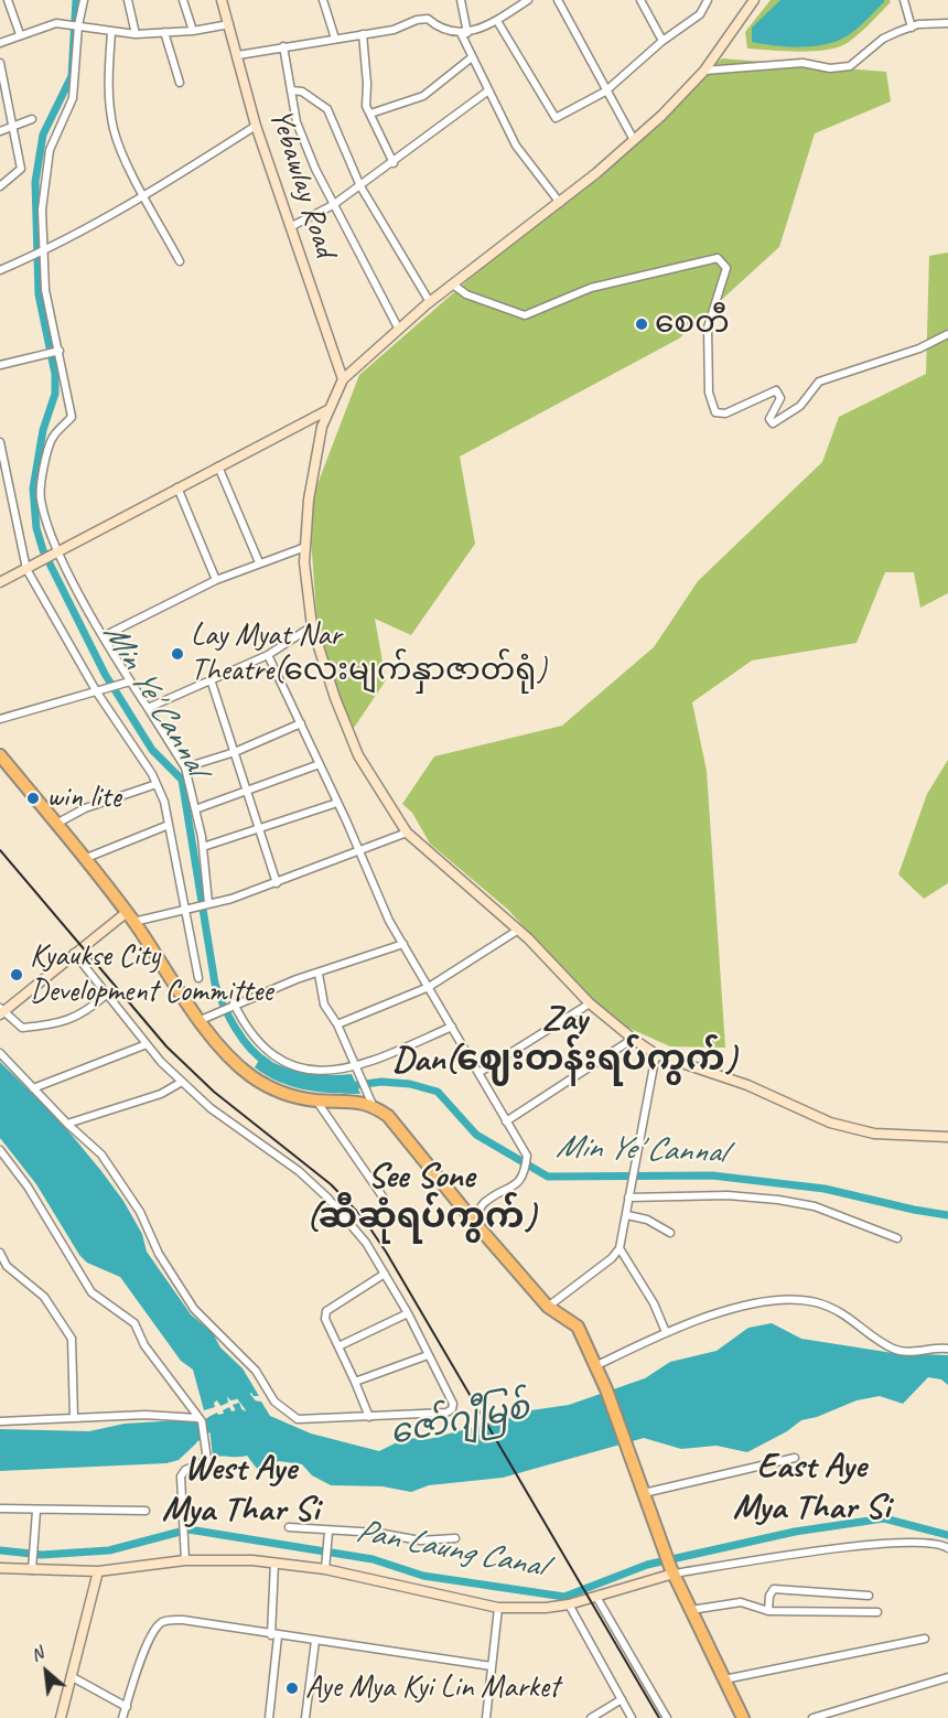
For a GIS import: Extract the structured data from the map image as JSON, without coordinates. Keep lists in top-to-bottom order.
{
  "streets": {
    "main road": ["Yebawlay Road"]
  },
  "districts": [
    "Zay Dan(ဈေးတန်းရပ်ကွက်)",
    "See Sone (ဆီဆုံရပ်ကွက်)",
    "East Aye Mya Thar Si",
    "West Aye Mya Thar Si"
  ],
  "water": ["Min Ye' Cannal", "ဇော်ဂျီမြစ်", "Pan Laung Canal"],
  "places": [
    "စေတီ",
    "Lay Myat Nar Theatre(လေးမျက်နှာဇာတ်ရုံ)",
    "win lite",
    "Kyaukse City Development Committee",
    "Aye Mya Kyi Lin Market"
  ],
  "north": "top left"
}
